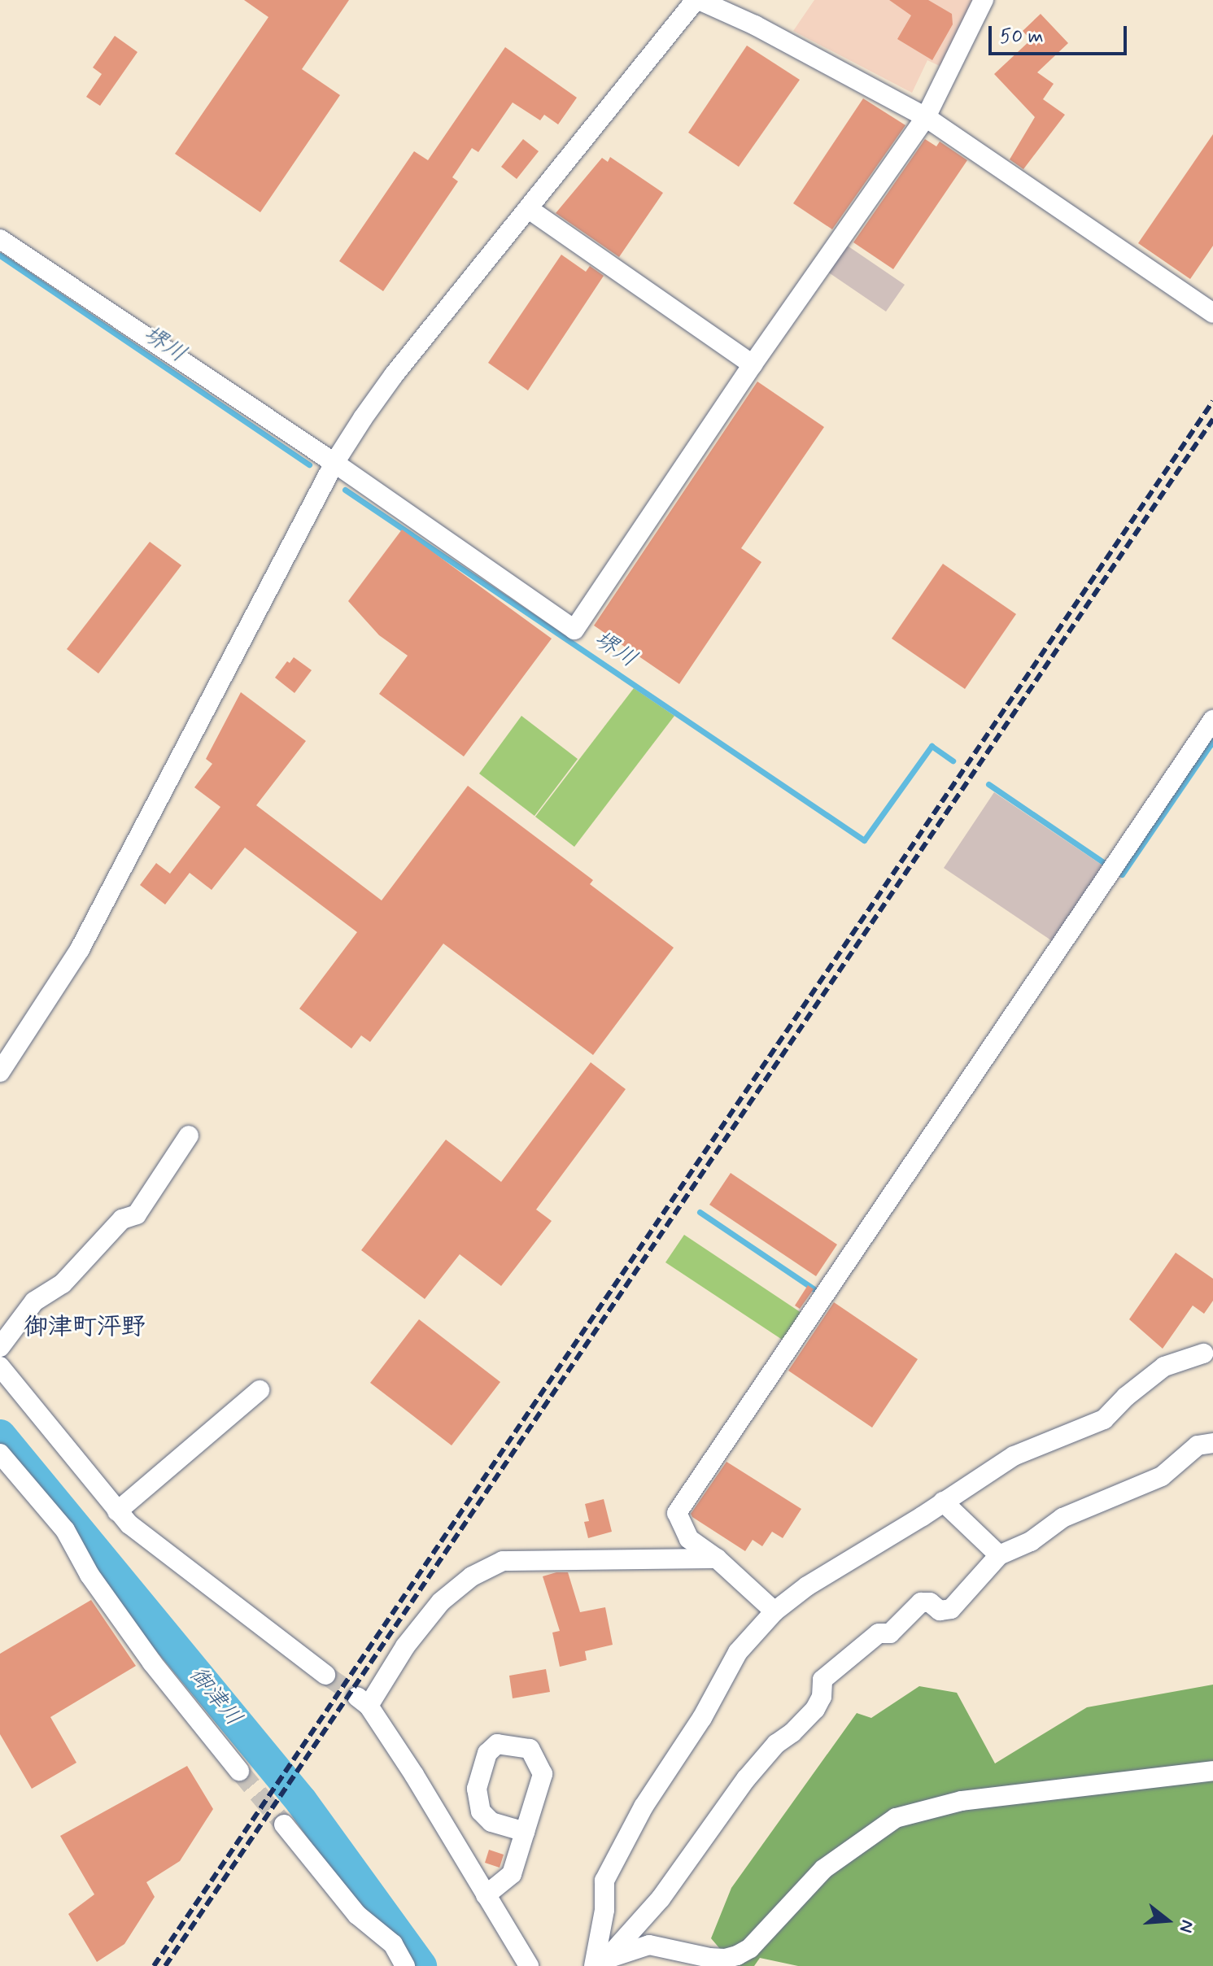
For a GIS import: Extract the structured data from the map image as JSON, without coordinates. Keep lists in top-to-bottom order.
{
  "districts": ["御津町泙野"],
  "water": ["堺川", "御津川"],
  "scale_bar": "50 m",
  "north": "right"
}
